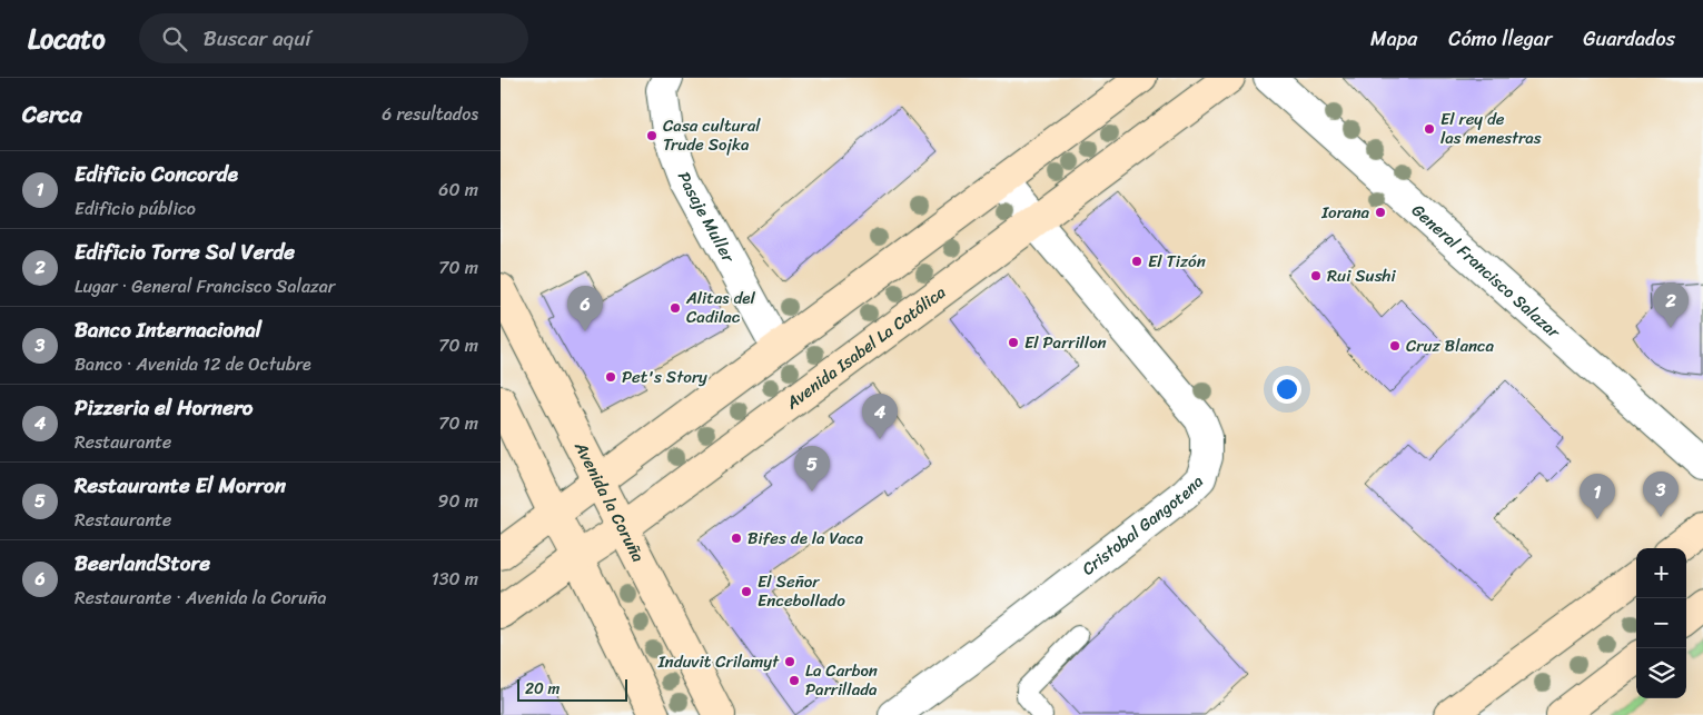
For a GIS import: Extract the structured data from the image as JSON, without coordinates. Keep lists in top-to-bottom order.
{
  "streets": {
    "street": [
      "Pasaje Muller",
      "General Francisco Salazar",
      "Avenida Isabel La Católica",
      "Avenida la Coruña",
      "Cristobal Gangotena"
    ]
  },
  "crossings": [
    ["Avenida Isabel La Católica", "Avenida la Coruña"],
    ["Avenida Isabel La Católica", "Cristobal Gangotena"]
  ],
  "places": [
    "El rey de las menestras",
    "Casa cultural Trude Sojka",
    "Iorana",
    "El Tizón",
    "Rui Sushi",
    "Alitas del Cadilac",
    "El Parrillon",
    "Cruz Blanca",
    "Pet's Story",
    "Bifes de la Vaca",
    "El Señor Encebollado",
    "Induvit Crilamyt",
    "La Carbon Parrillada"
  ],
  "scale_bar": "20 m",
  "page": {
    "header": "Locato",
    "search": "Buscar aquí",
    "nav": ["Mapa", "Cómo llegar", "Guardados"],
    "heading": ["Cerca", "6 resultados"],
    "list": [
      {
        "mark": "1",
        "name": "Edificio Concorde",
        "note": "Edificio público",
        "value": "60 m"
      },
      {
        "mark": "2",
        "name": "Edificio Torre Sol Verde",
        "note": "Lugar · General Francisco Salazar",
        "value": "70 m"
      },
      {
        "mark": "3",
        "name": "Banco Internacional",
        "note": "Banco · Avenida 12 de Octubre",
        "value": "70 m"
      },
      {
        "mark": "4",
        "name": "Pizzeria el Hornero",
        "note": "Restaurante",
        "value": "70 m"
      },
      {
        "mark": "5",
        "name": "Restaurante El Morron",
        "note": "Restaurante",
        "value": "90 m"
      },
      {
        "mark": "6",
        "name": "BeerlandStore",
        "note": "Restaurante · Avenida la Coruña",
        "value": "130 m"
      }
    ],
    "pins": [
      "2",
      "6",
      "4",
      "5",
      "3",
      "1"
    ],
    "map_buttons": ["+", "−"],
    "scale": "20 m"
  }
}
